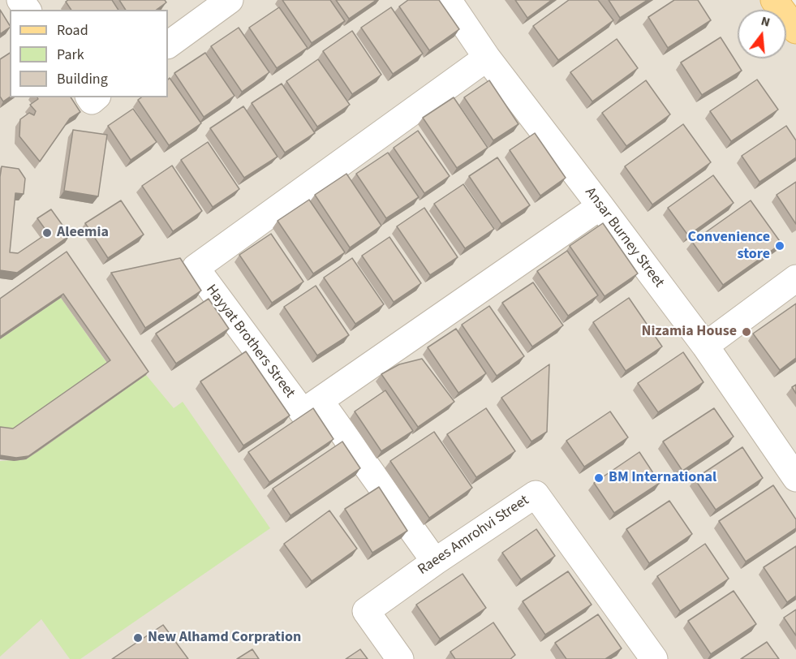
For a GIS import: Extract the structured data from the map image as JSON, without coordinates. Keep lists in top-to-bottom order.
{
  "streets": {
    "street": ["Ansar Burney Street", "Hayyat Brothers Street", "Raees Amrohvi Street"]
  },
  "crossings": [
    ["Ansar Burney Street", "Hayyat Brothers Street"]
  ],
  "places": [
    "Aleemia",
    "Convenience store",
    "Nizamia House",
    "BM International",
    "New Alhamd Corpration"
  ],
  "legend": ["Road", "Park", "Building"],
  "north": "top"
}
